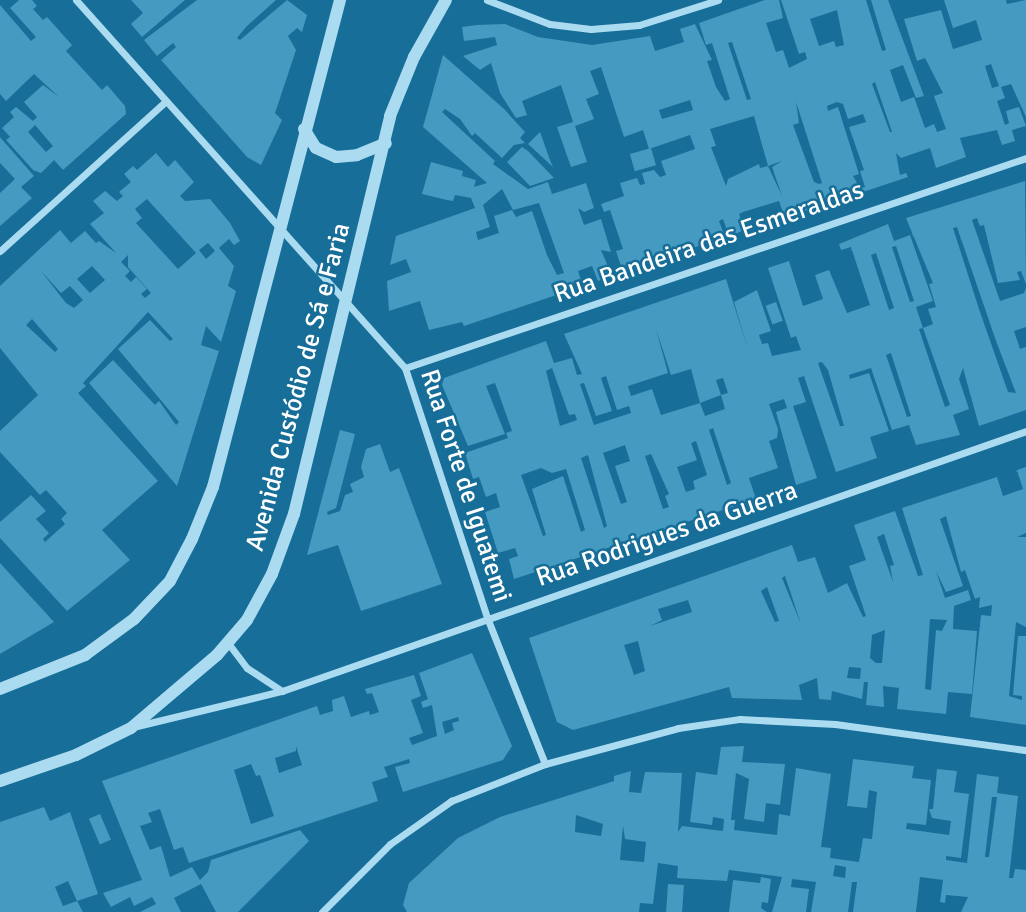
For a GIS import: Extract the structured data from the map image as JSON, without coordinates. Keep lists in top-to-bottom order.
{
  "streets": {
    "street": [
      "Rua Bandeira das Esmeraldas",
      "Avenida Custódio de Sá e Faria",
      "Rua Forte de Iguatemi",
      "Rua Rodrigues da Guerra"
    ]
  },
  "crossings": [
    ["Rua Bandeira das Esmeraldas", "Rua Forte de Iguatemi"],
    ["Avenida Custódio de Sá e Faria", "Rua Forte de Iguatemi"],
    ["Avenida Custódio de Sá e Faria", "Rua Rodrigues da Guerra"],
    ["Rua Forte de Iguatemi", "Rua Rodrigues da Guerra"]
  ]
}
